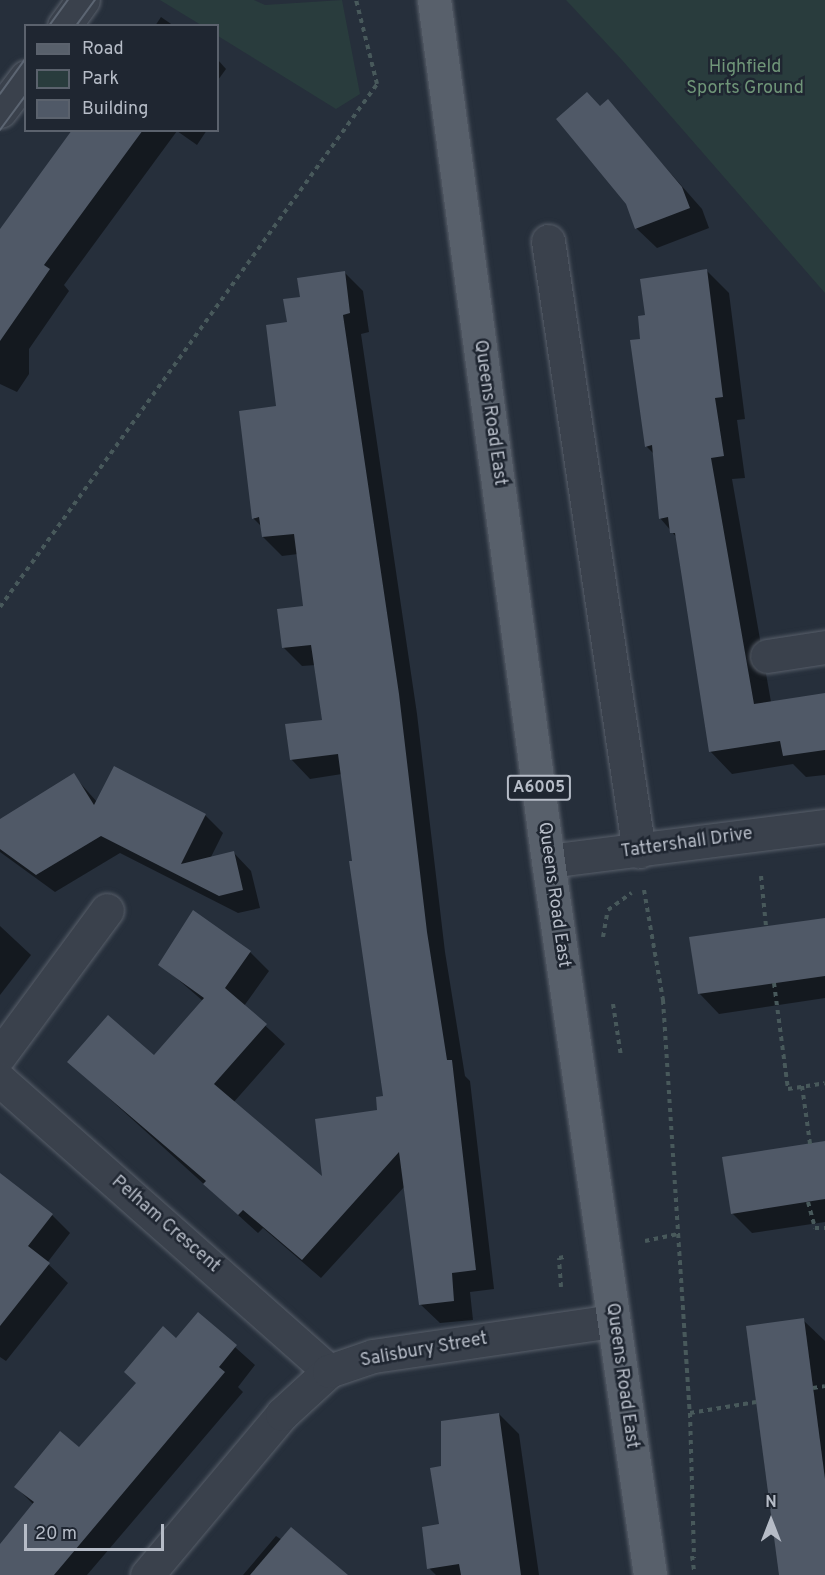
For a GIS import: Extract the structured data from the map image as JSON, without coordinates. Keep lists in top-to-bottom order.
{
  "streets": {
    "main road": ["Queens Road East", "A6005"],
    "street": ["Tattershall Drive", "Pelham Crescent", "Salisbury Street"]
  },
  "crossings": [
    ["Queens Road East", "Tattershall Drive"],
    ["Queens Road East", "Salisbury Street"],
    ["Pelham Crescent", "Salisbury Street"]
  ],
  "parks": ["Highfield Sports Ground"],
  "legend": ["Road", "Park", "Building"],
  "scale_bar": "20 m",
  "north": "top"
}
